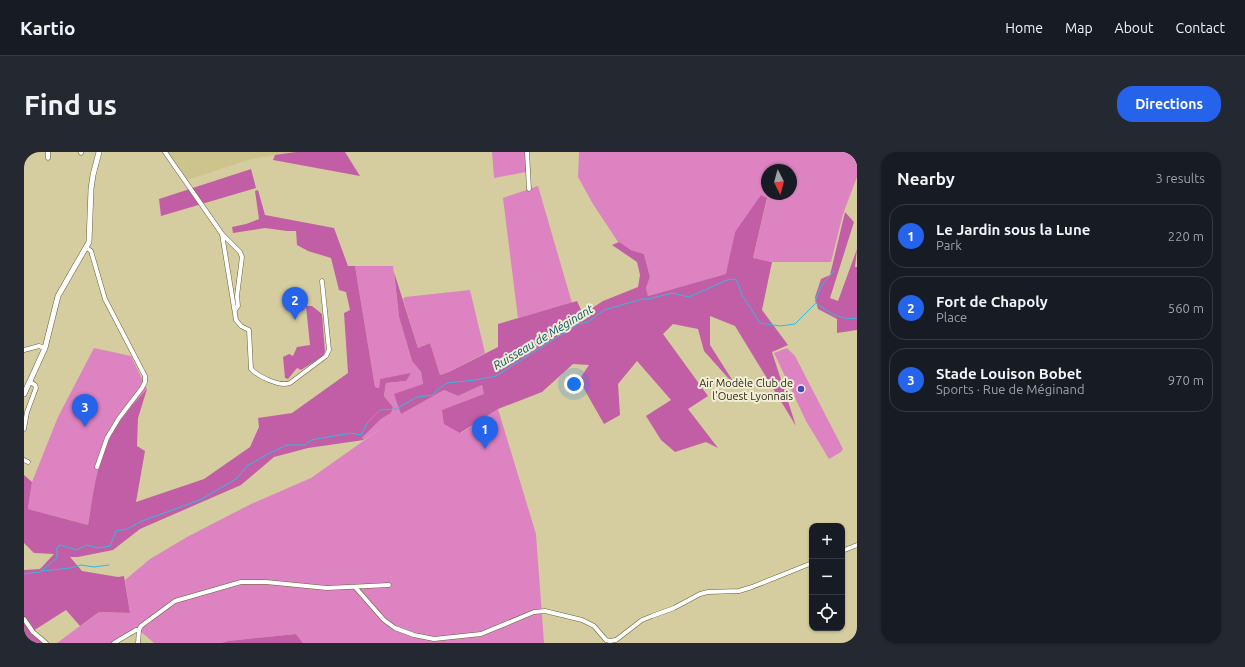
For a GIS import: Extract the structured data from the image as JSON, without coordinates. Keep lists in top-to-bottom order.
{
  "water": ["Ruisseau de Méginant"],
  "places": ["Air Modèle Club de l'Ouest Lyonnais"],
  "north": "bottom",
  "page": {
    "header": "Kartio",
    "nav": [
      "Home",
      "Map",
      "About",
      "Contact"
    ],
    "buttons": "Directions",
    "title": "Find us",
    "heading": ["Nearby", "3 results"],
    "list": [
      {
        "mark": "1",
        "name": "Le Jardin sous la Lune",
        "note": "Park",
        "value": "220 m"
      },
      {
        "mark": "2",
        "name": "Fort de Chapoly",
        "note": "Place",
        "value": "560 m"
      },
      {
        "mark": "3",
        "name": "Stade Louison Bobet",
        "note": "Sports · Rue de Méginand",
        "value": "970 m"
      }
    ],
    "pins": ["2", "3", "1"],
    "map_buttons": ["+", "−"]
  }
}
